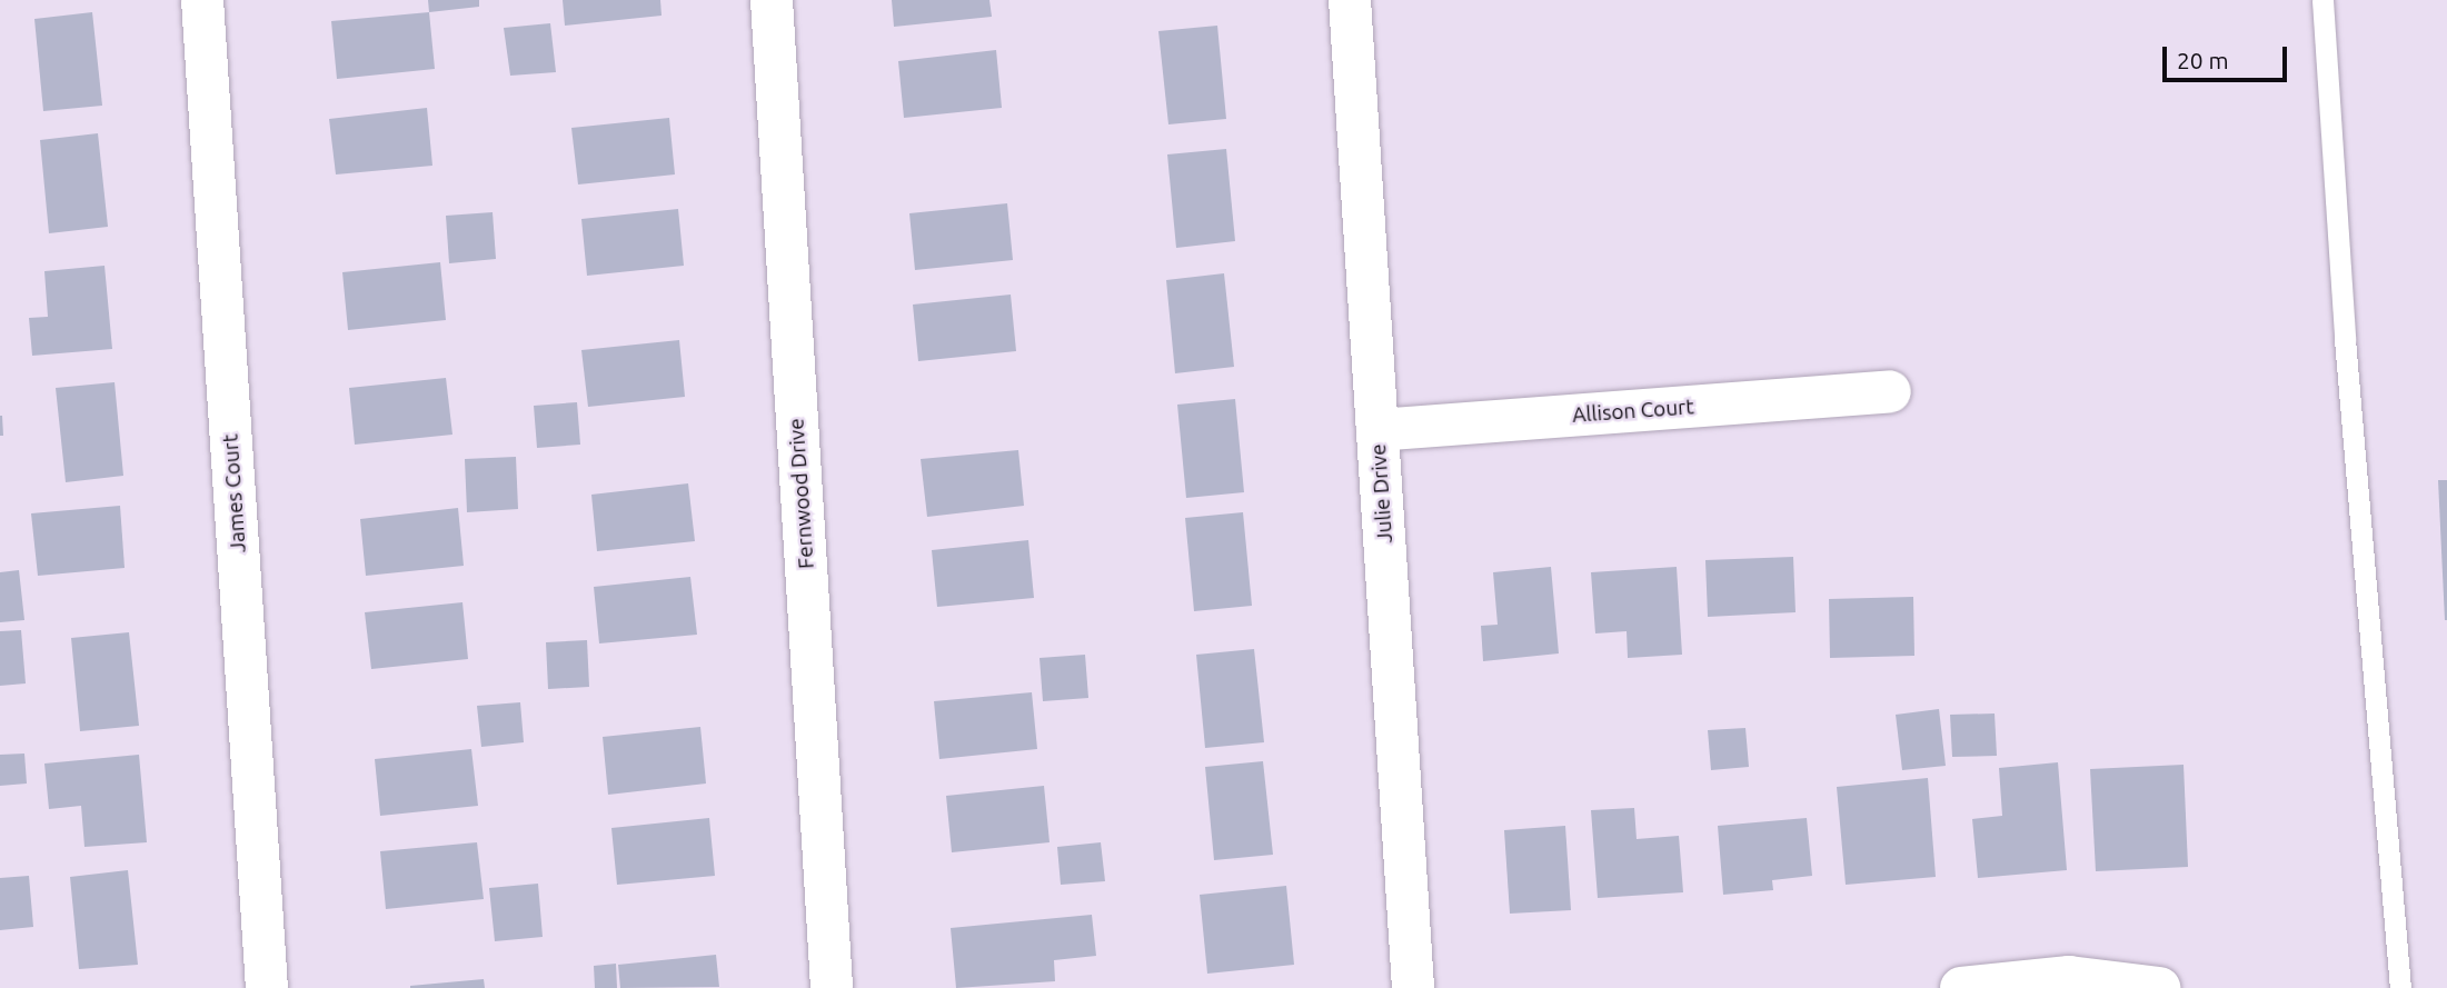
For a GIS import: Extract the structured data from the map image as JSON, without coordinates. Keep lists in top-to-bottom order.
{
  "streets": {
    "street": [
      "Allison Court",
      "James Court",
      "Fernwood Drive",
      "Julie Drive"
    ]
  },
  "crossings": [
    ["Allison Court", "Julie Drive"]
  ],
  "scale_bar": "20 m"
}
